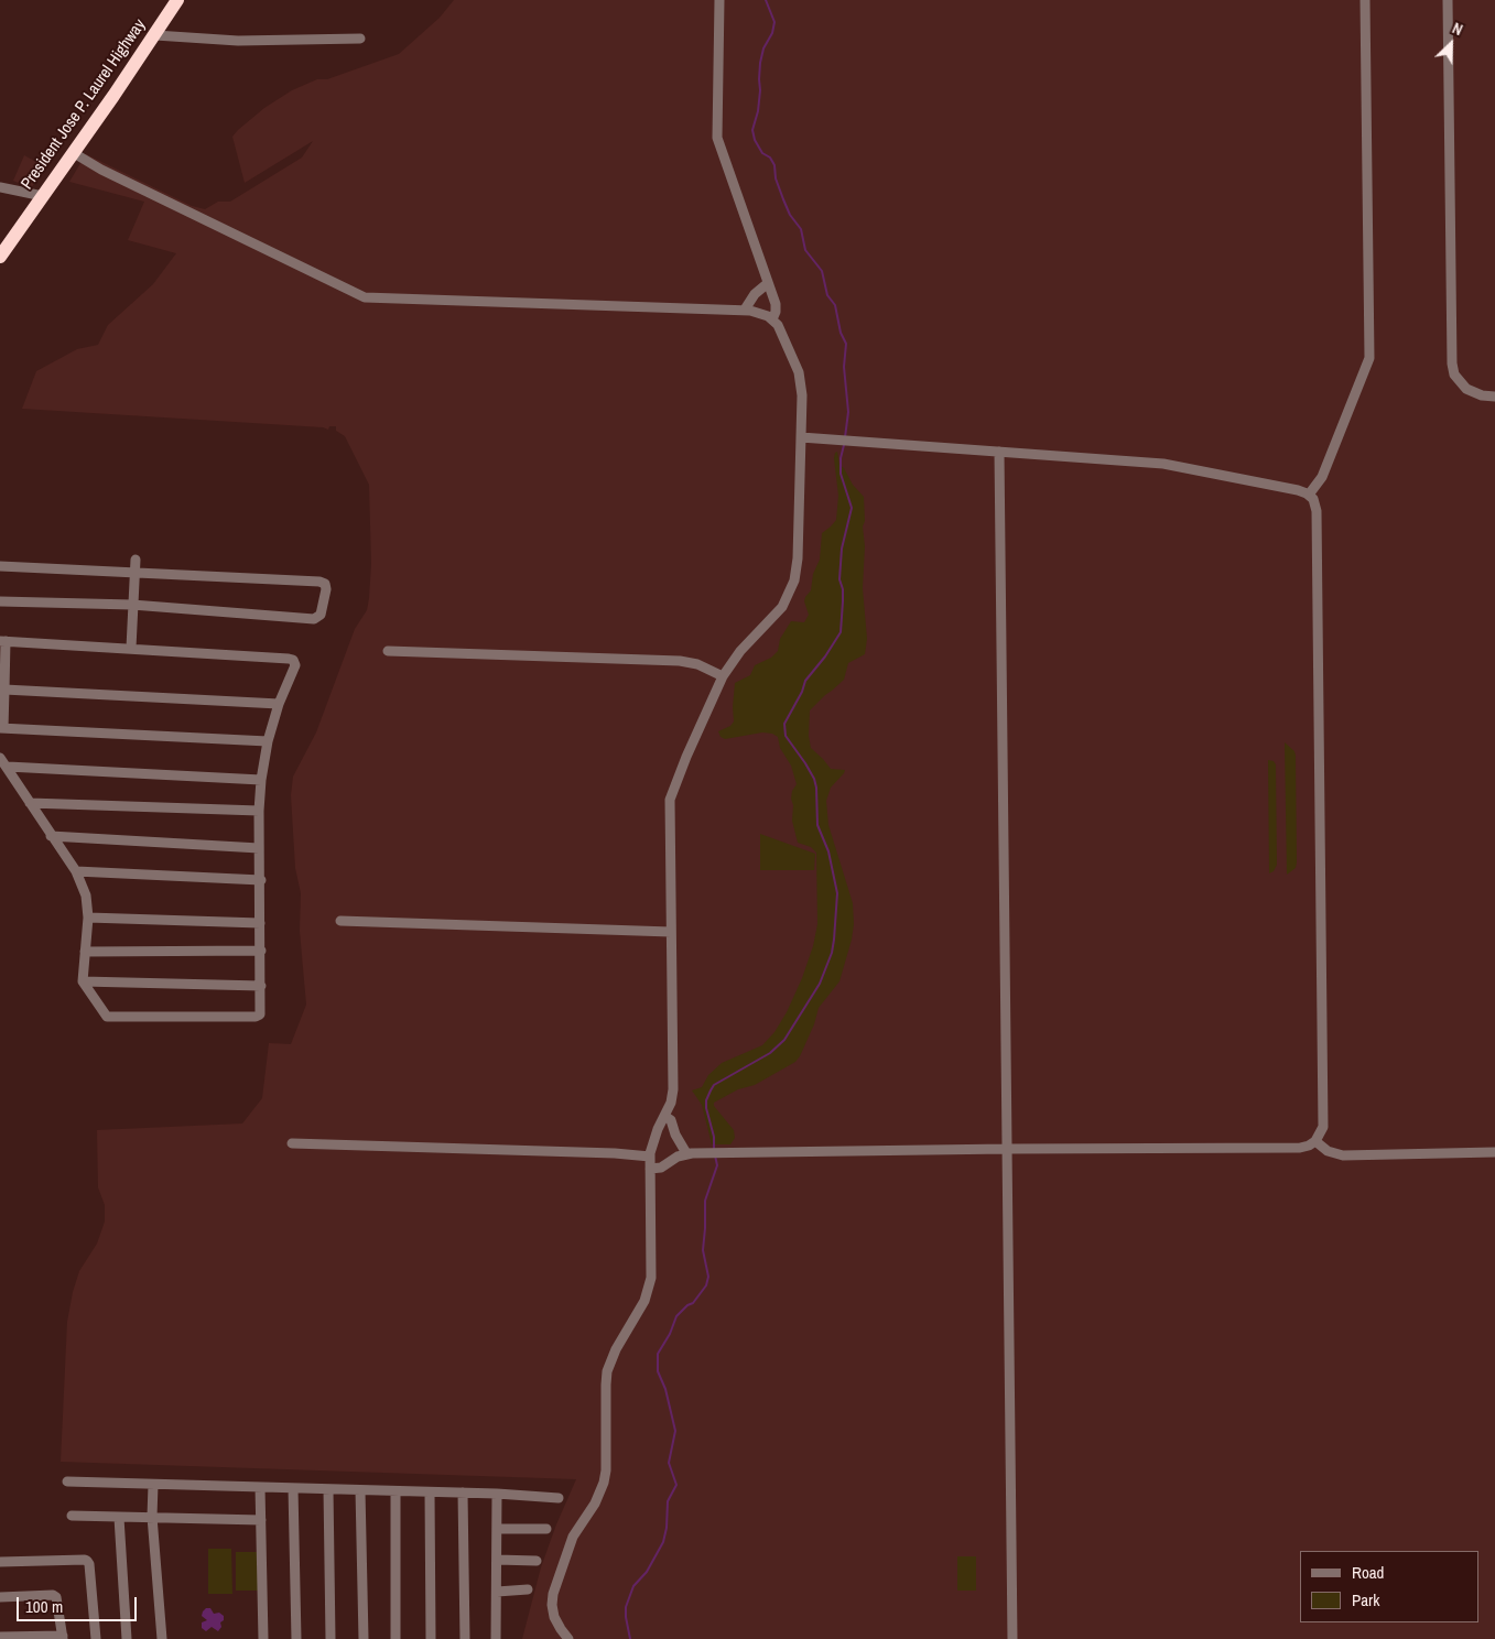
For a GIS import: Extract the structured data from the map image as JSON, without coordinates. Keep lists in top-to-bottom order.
{
  "streets": {
    "highway": ["President Jose P. Laurel Highway"]
  },
  "legend": ["Road", "Park"],
  "scale_bar": "100 m",
  "north": "top right"
}
